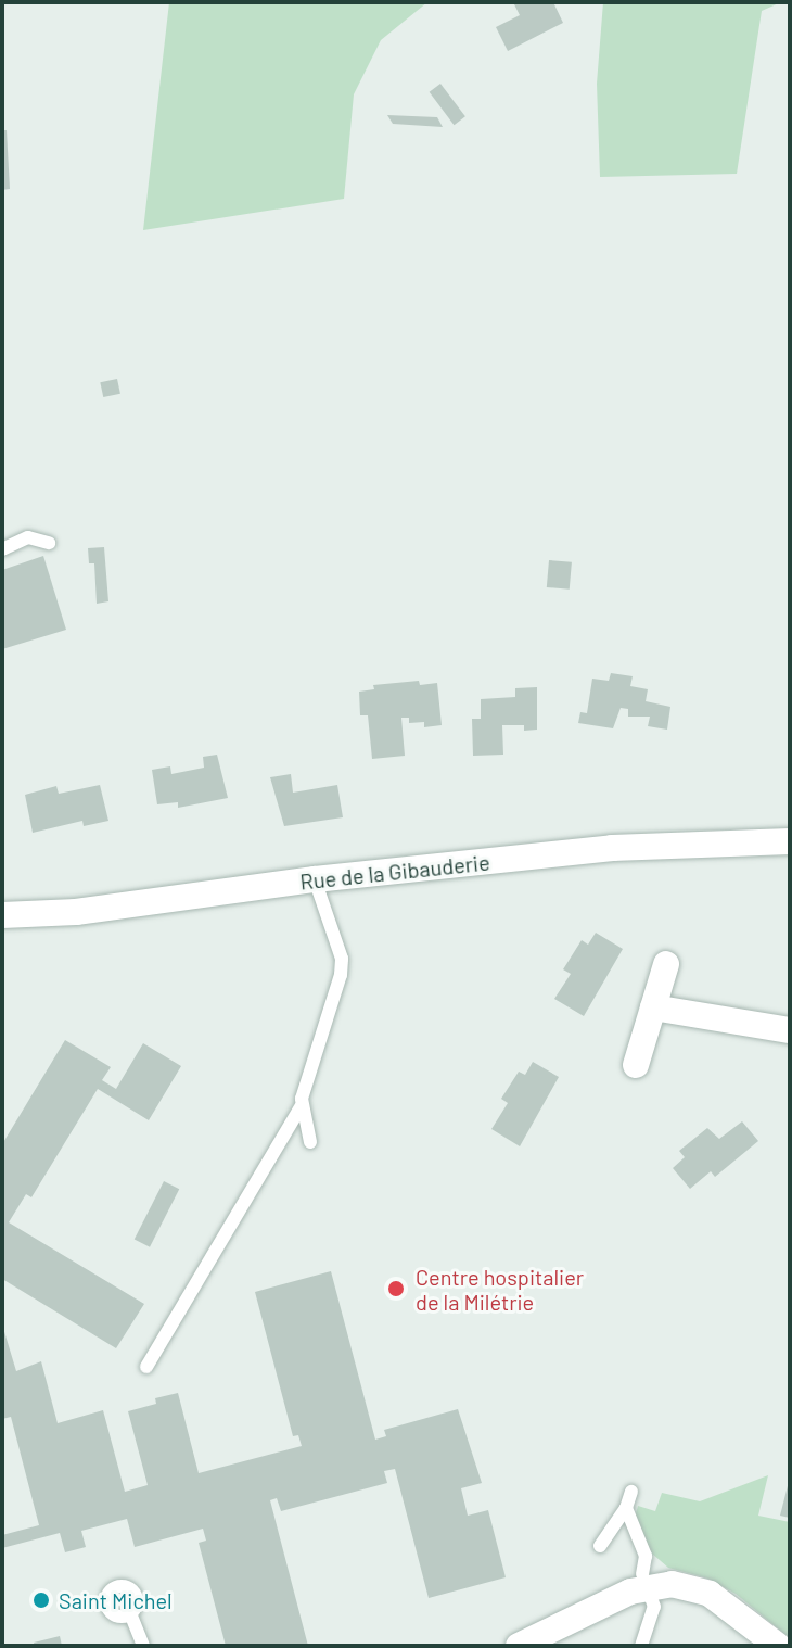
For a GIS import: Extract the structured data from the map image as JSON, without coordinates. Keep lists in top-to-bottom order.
{
  "streets": {
    "street": ["Rue de la Gibauderie"]
  },
  "places": ["Centre hospitalier de la Milétrie", "Saint Michel"]
}
